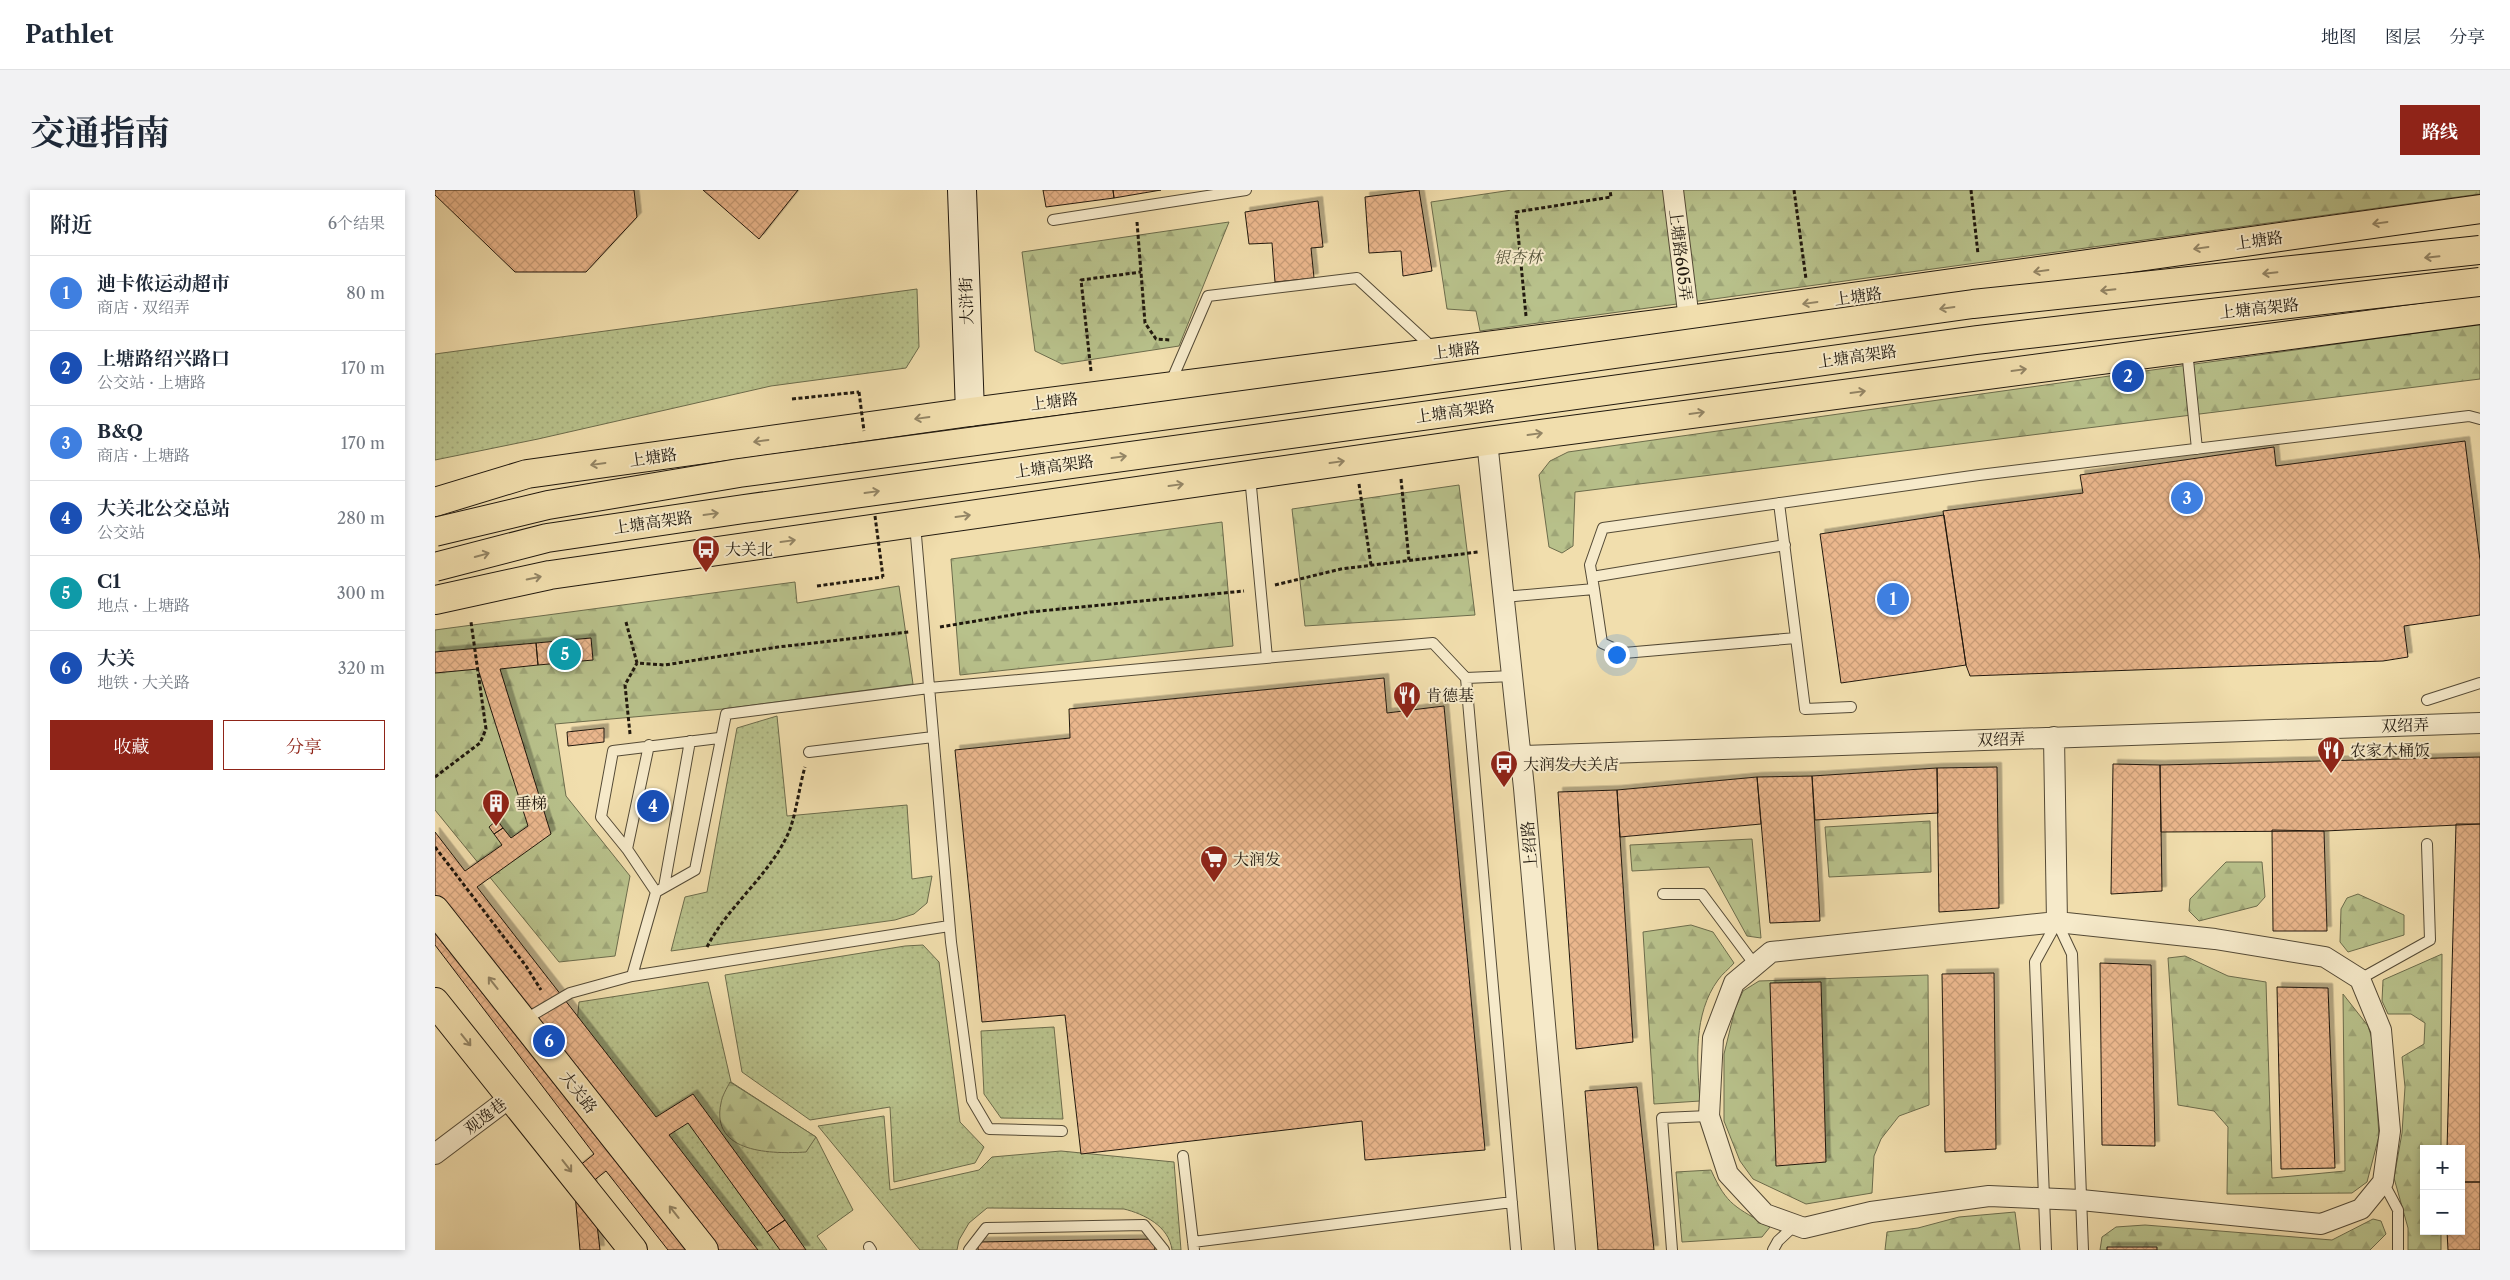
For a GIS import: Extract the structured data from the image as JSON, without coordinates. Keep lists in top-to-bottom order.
{
  "streets": {
    "main road": ["上塘路", "上塘高架路", "大关路"],
    "street": [
      "上塘路605弄",
      "大浒街",
      "双绍弄",
      "上绍路",
      "观逸巷"
    ]
  },
  "crossings": [
    ["上塘路", "上塘路605弄"],
    ["上塘路", "大浒街"],
    ["双绍弄", "上绍路"]
  ],
  "parks": ["银杏林"],
  "places": {
    "bus stop": ["大关北", "大润发大关店"],
    "restaurant": ["肯德基", "农家木桶饭"],
    "building": ["垂梯"],
    "supermarket": ["大润发"]
  },
  "page": {
    "header": "Pathlet",
    "nav": ["地图", "图层", "分享"],
    "title": "交通指南",
    "buttons": [
      "路线",
      ["收藏", "分享"]
    ],
    "heading": ["附近", "6个结果"],
    "list": [
      {
        "mark": "1",
        "name": "迪卡侬运动超市",
        "note": "商店 · 双绍弄",
        "value": "80 m"
      },
      {
        "mark": "2",
        "name": "上塘路绍兴路口",
        "note": "公交站 · 上塘路",
        "value": "170 m"
      },
      {
        "mark": "3",
        "name": "B&Q",
        "note": "商店 · 上塘路",
        "value": "170 m"
      },
      {
        "mark": "4",
        "name": "大关北公交总站",
        "note": "公交站",
        "value": "280 m"
      },
      {
        "mark": "5",
        "name": "C1",
        "note": "地点 · 上塘路",
        "value": "300 m"
      },
      {
        "mark": "6",
        "name": "大关",
        "note": "地铁 · 大关路",
        "value": "320 m"
      }
    ],
    "pins": [
      "2",
      "3",
      "1",
      "5",
      "4",
      "6"
    ],
    "map_buttons": ["+", "−"]
  }
}
